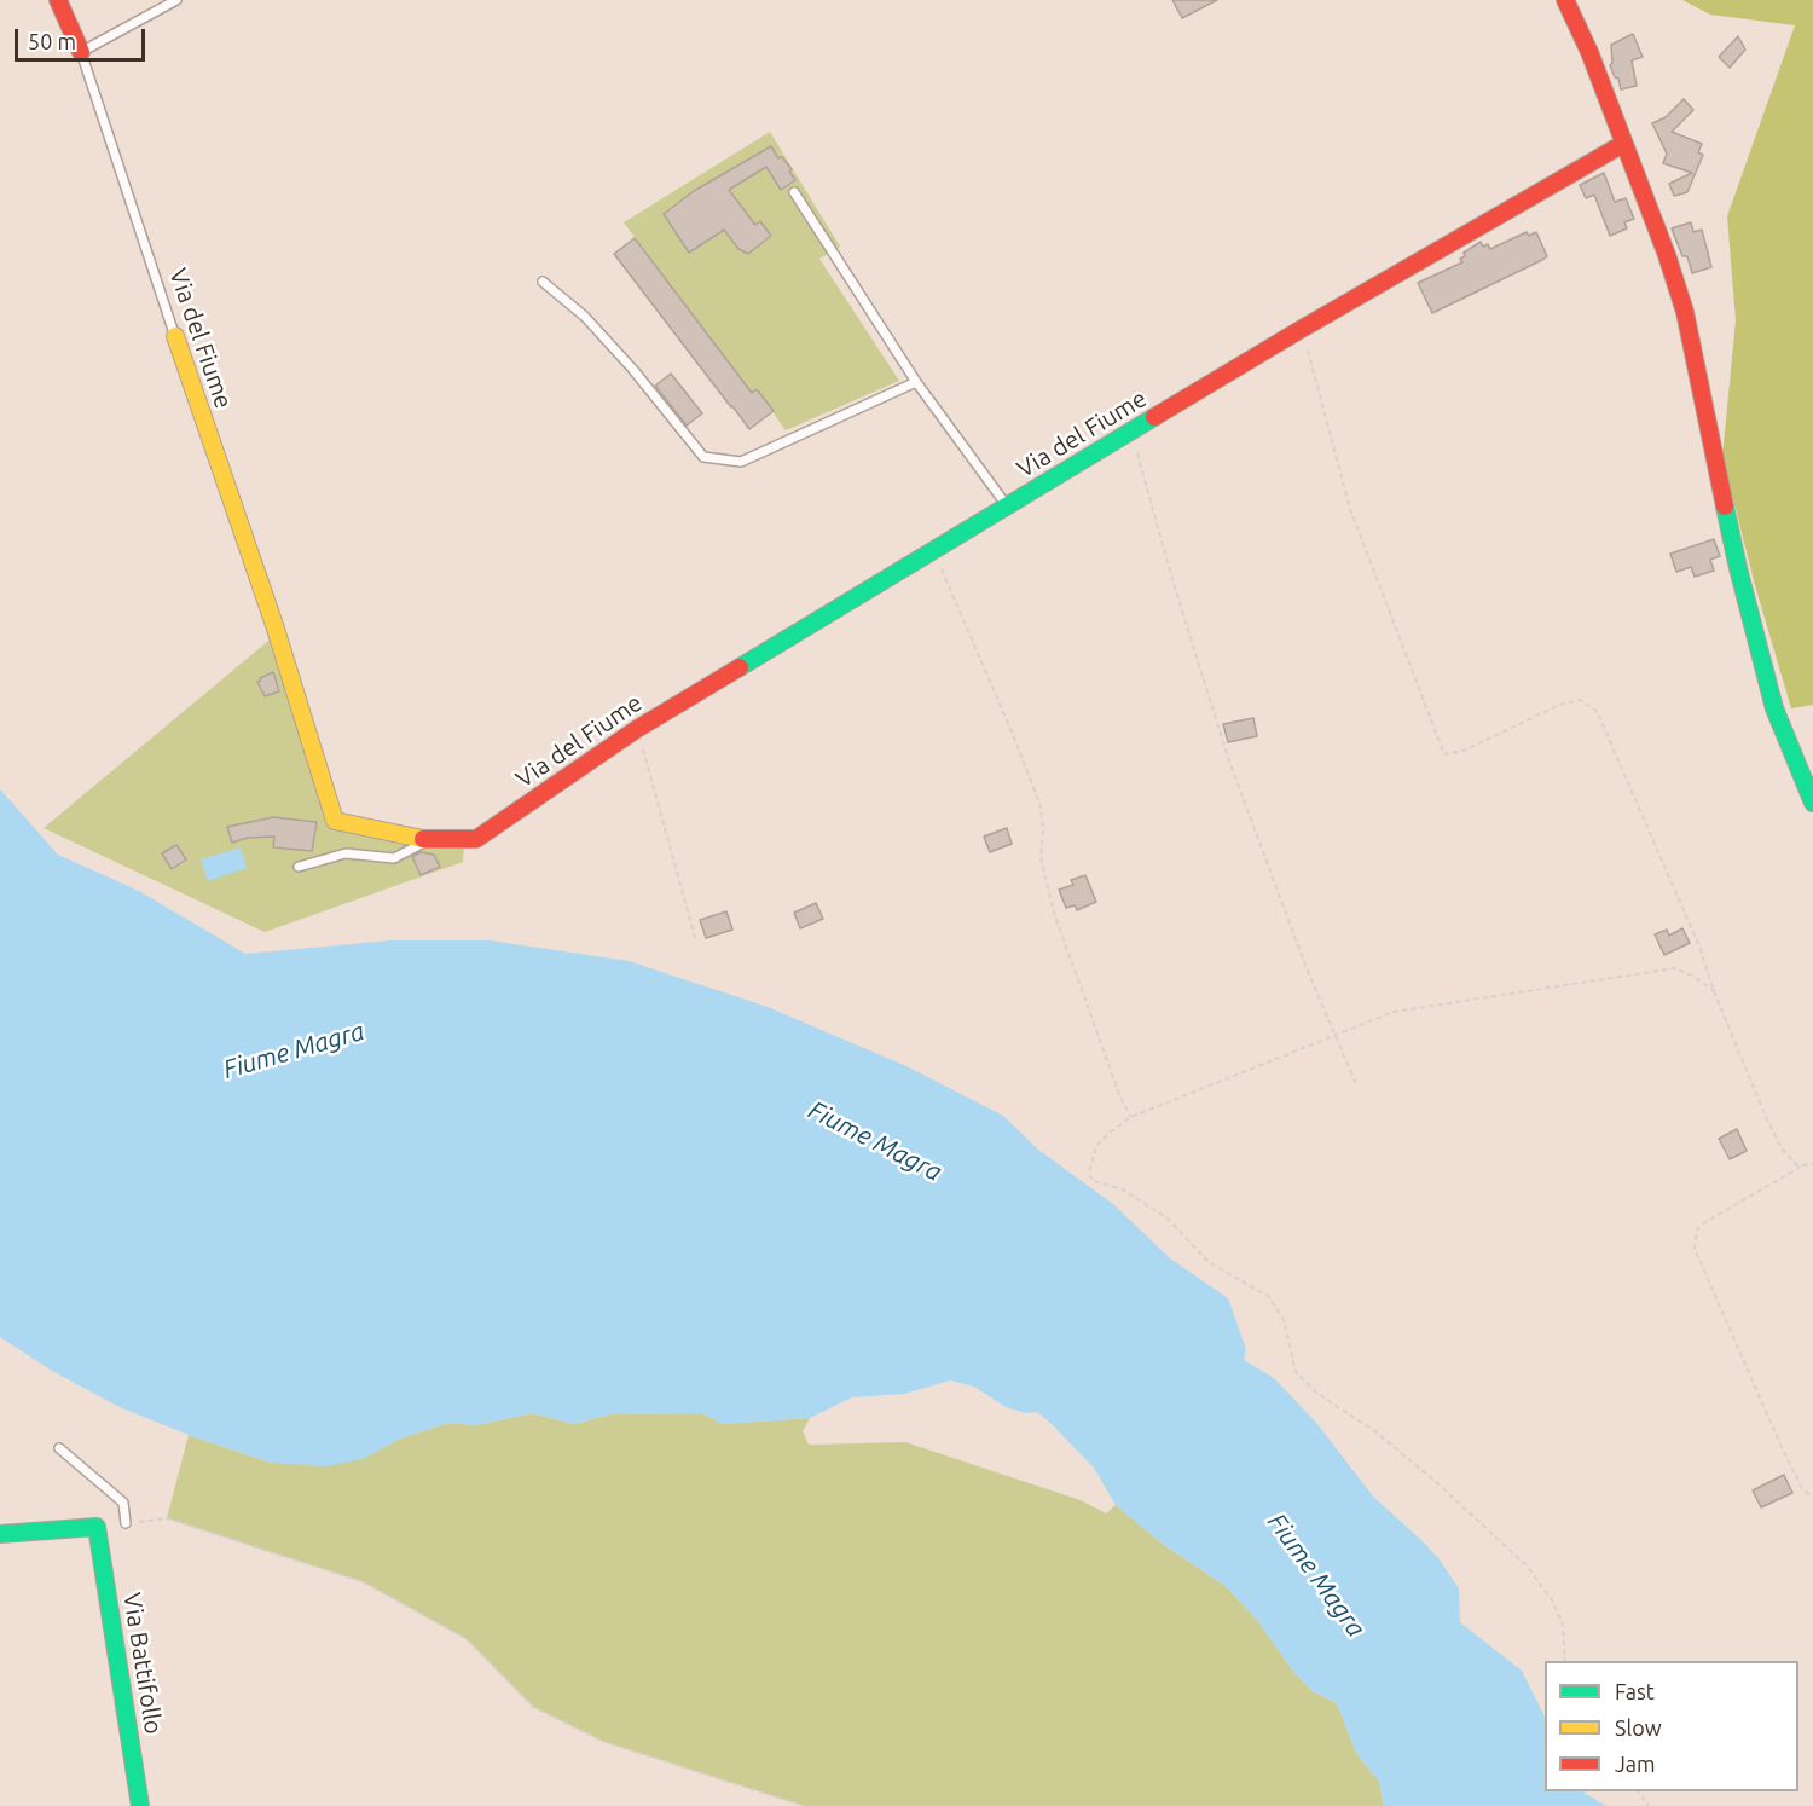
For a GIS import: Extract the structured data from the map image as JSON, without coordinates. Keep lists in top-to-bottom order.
{
  "streets": {
    "street": ["Via del Fiume", "Via Battifollo"]
  },
  "water": ["Fiume Magra"],
  "legend": ["Fast", "Slow", "Jam"],
  "scale_bar": "50 m"
}
